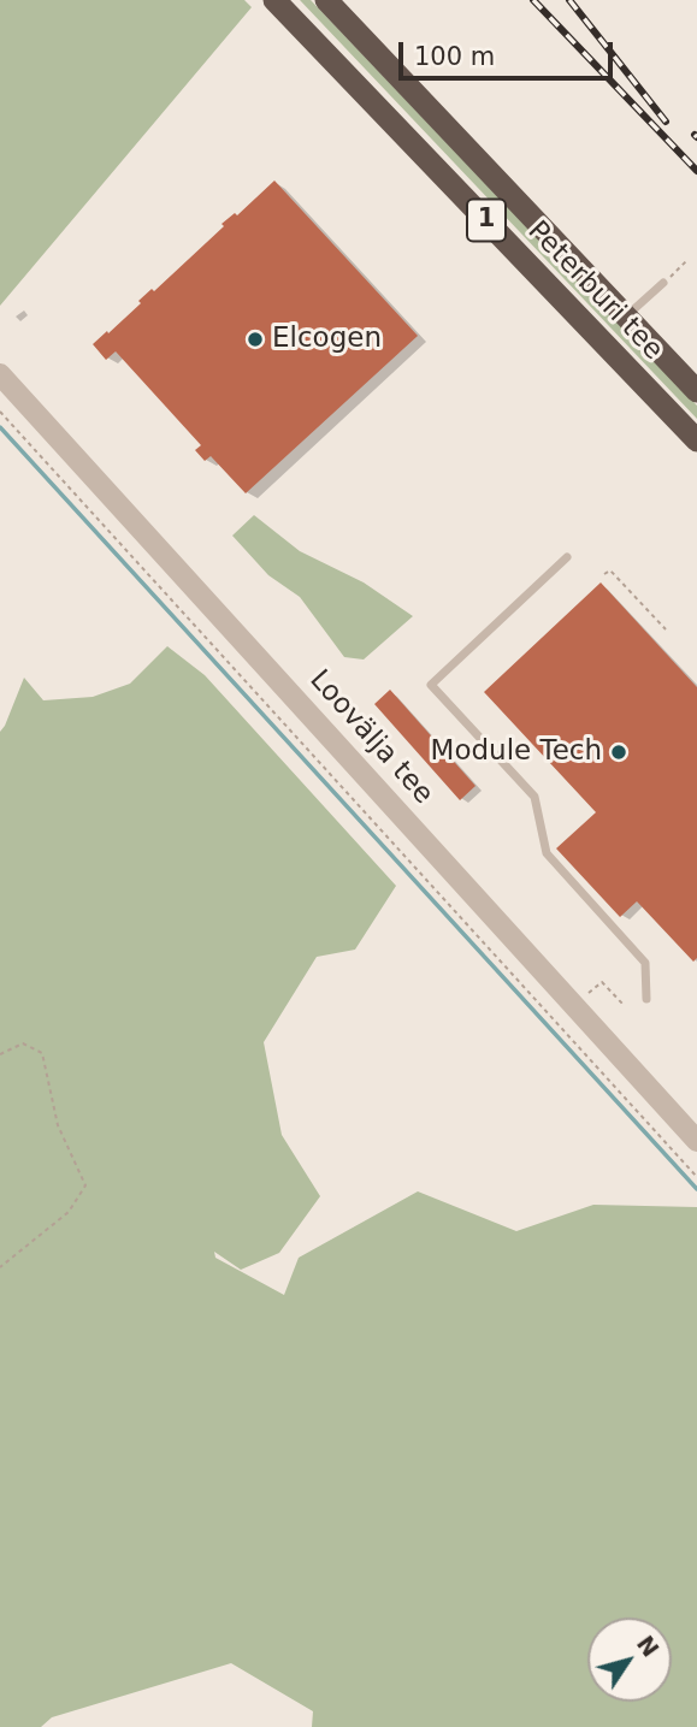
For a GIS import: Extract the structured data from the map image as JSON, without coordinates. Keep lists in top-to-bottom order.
{
  "streets": {
    "highway": ["1", "Peterburi tee"],
    "street": ["Loovälja tee"]
  },
  "places": ["Elcogen", "Module Tech"],
  "scale_bar": "100 m",
  "north": "top right"
}
